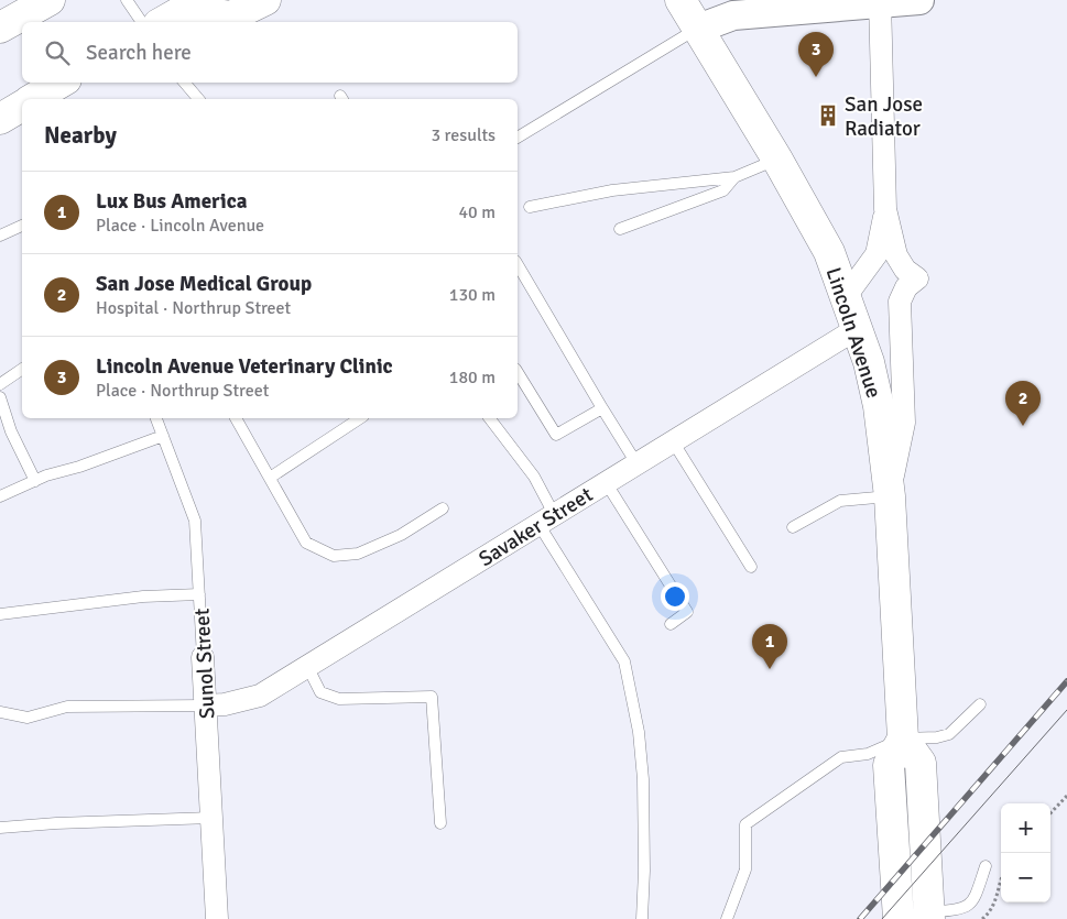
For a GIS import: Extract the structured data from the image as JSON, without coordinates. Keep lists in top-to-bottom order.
{
  "streets": {
    "main road": ["Lincoln Avenue"],
    "street": ["Savaker Street", "Sunol Street"]
  },
  "crossings": [
    ["Lincoln Avenue", "Savaker Street"],
    ["Savaker Street", "Sunol Street"]
  ],
  "places": {
    "building": ["San Jose Radiator"]
  },
  "page": {
    "search": "Search here",
    "pins": ["3", "2", "1"],
    "heading": ["Nearby", "3 results"],
    "list": [
      {
        "mark": "1",
        "name": "Lux Bus America",
        "note": "Place · Lincoln Avenue",
        "value": "40 m"
      },
      {
        "mark": "2",
        "name": "San Jose Medical Group",
        "note": "Hospital · Northrup Street",
        "value": "130 m"
      },
      {
        "mark": "3",
        "name": "Lincoln Avenue Veterinary Clinic",
        "note": "Place · Northrup Street",
        "value": "180 m"
      }
    ],
    "map_buttons": ["+", "−"]
  }
}
